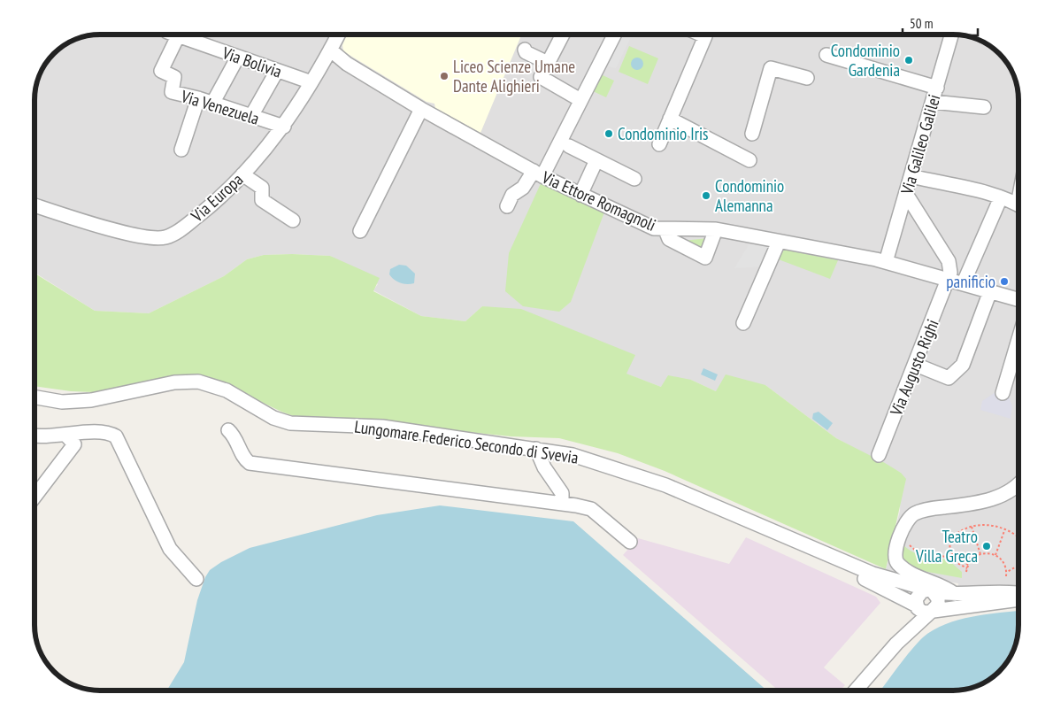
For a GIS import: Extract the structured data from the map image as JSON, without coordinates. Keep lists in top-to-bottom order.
{
  "streets": {
    "street": [
      "Via Bolivia",
      "Via Venezuela",
      "Via Galileo Galilei",
      "Via Europa",
      "Via Ettore Romagnoli",
      "Via Augusto Righi",
      "Lungomare Federico Secondo di Svevia"
    ]
  },
  "crossings": [
    ["Via Bolivia", "Via Europa"],
    ["Via Venezuela", "Via Europa"],
    ["Via Galileo Galilei", "Via Ettore Romagnoli"],
    ["Via Europa", "Via Ettore Romagnoli"],
    ["Via Ettore Romagnoli", "Via Augusto Righi"]
  ],
  "places": [
    "Condominio Gardenia",
    "Liceo Scienze Umane Dante Alighieri",
    "Condominio Iris",
    "Condominio Alemanna",
    "panificio",
    "Teatro Villa Greca"
  ],
  "scale_bar": "50 m"
}
